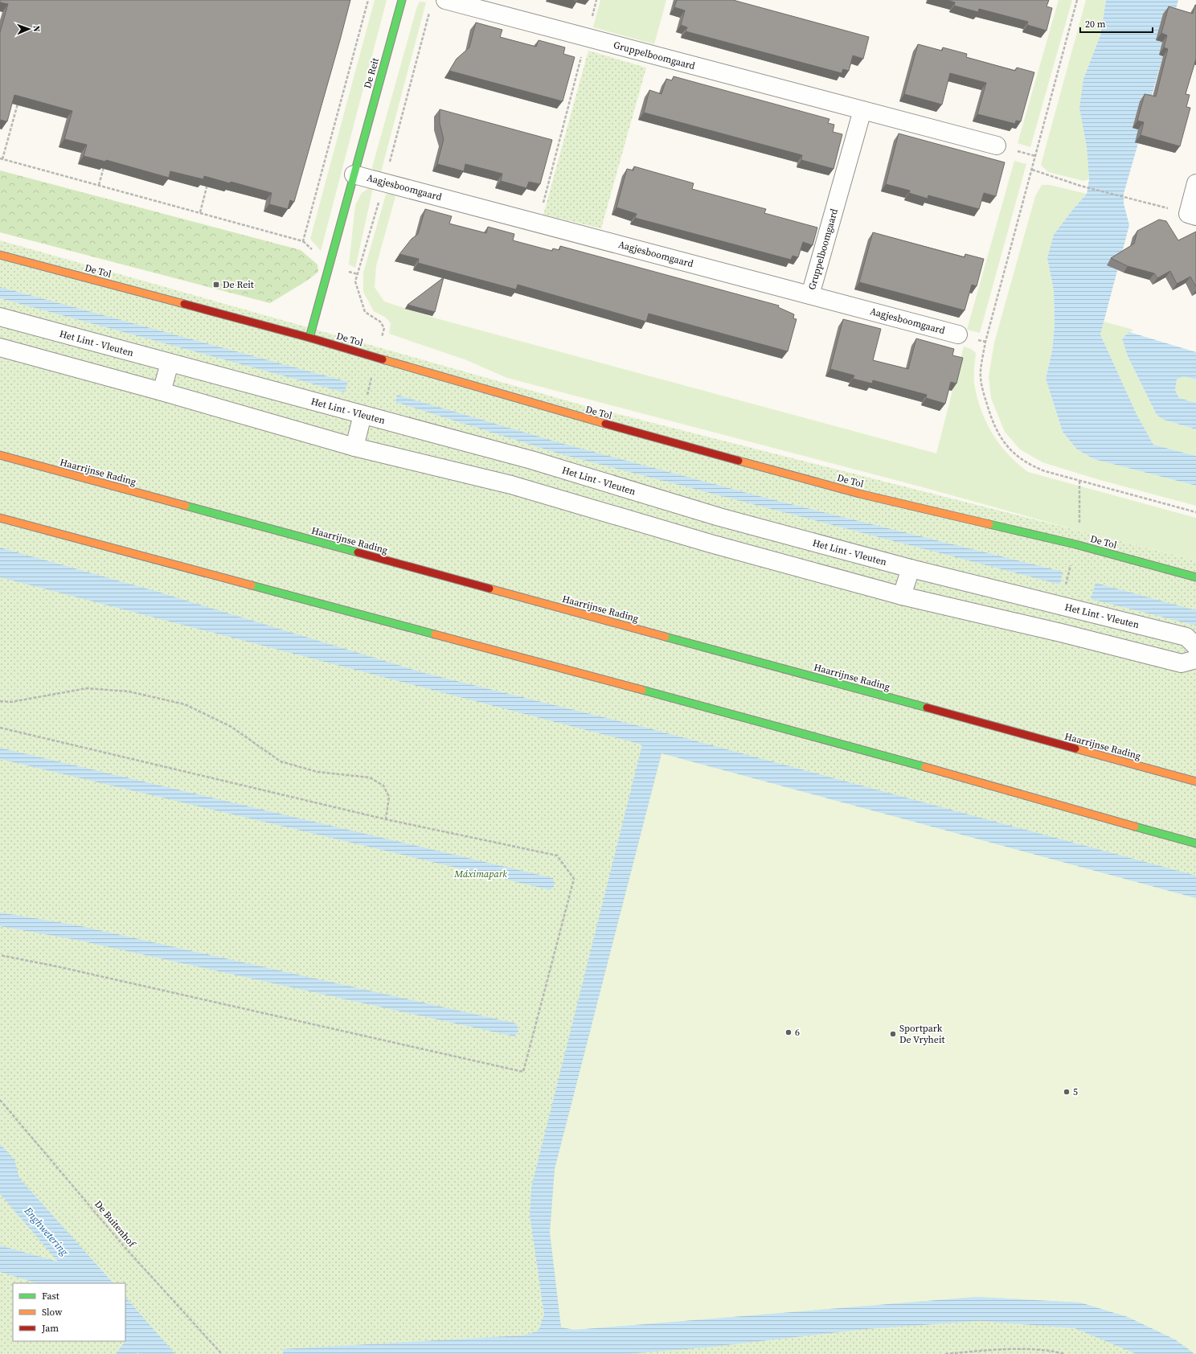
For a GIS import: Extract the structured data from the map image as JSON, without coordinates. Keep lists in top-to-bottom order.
{
  "streets": {
    "main road": ["De Reit", "De Tol", "Haarrijnse Rading"],
    "street": ["Gruppelboomgaard", "Aagjesboomgaard", "Het Lint - Vleuten"],
    "path": ["De Buitenhof"]
  },
  "crossings": [
    ["Gruppelboomgaard", "Aagjesboomgaard"],
    ["De Reit", "Aagjesboomgaard"],
    ["De Reit", "De Tol"]
  ],
  "water": ["Enghwetering"],
  "parks": ["Máximapark"],
  "places": {
    "transit": ["De Reit"],
    "other": ["6", "Sportpark De Vryheit", "5"]
  },
  "legend": ["Fast", "Slow", "Jam"],
  "scale_bar": "20 m",
  "north": "right"
}
